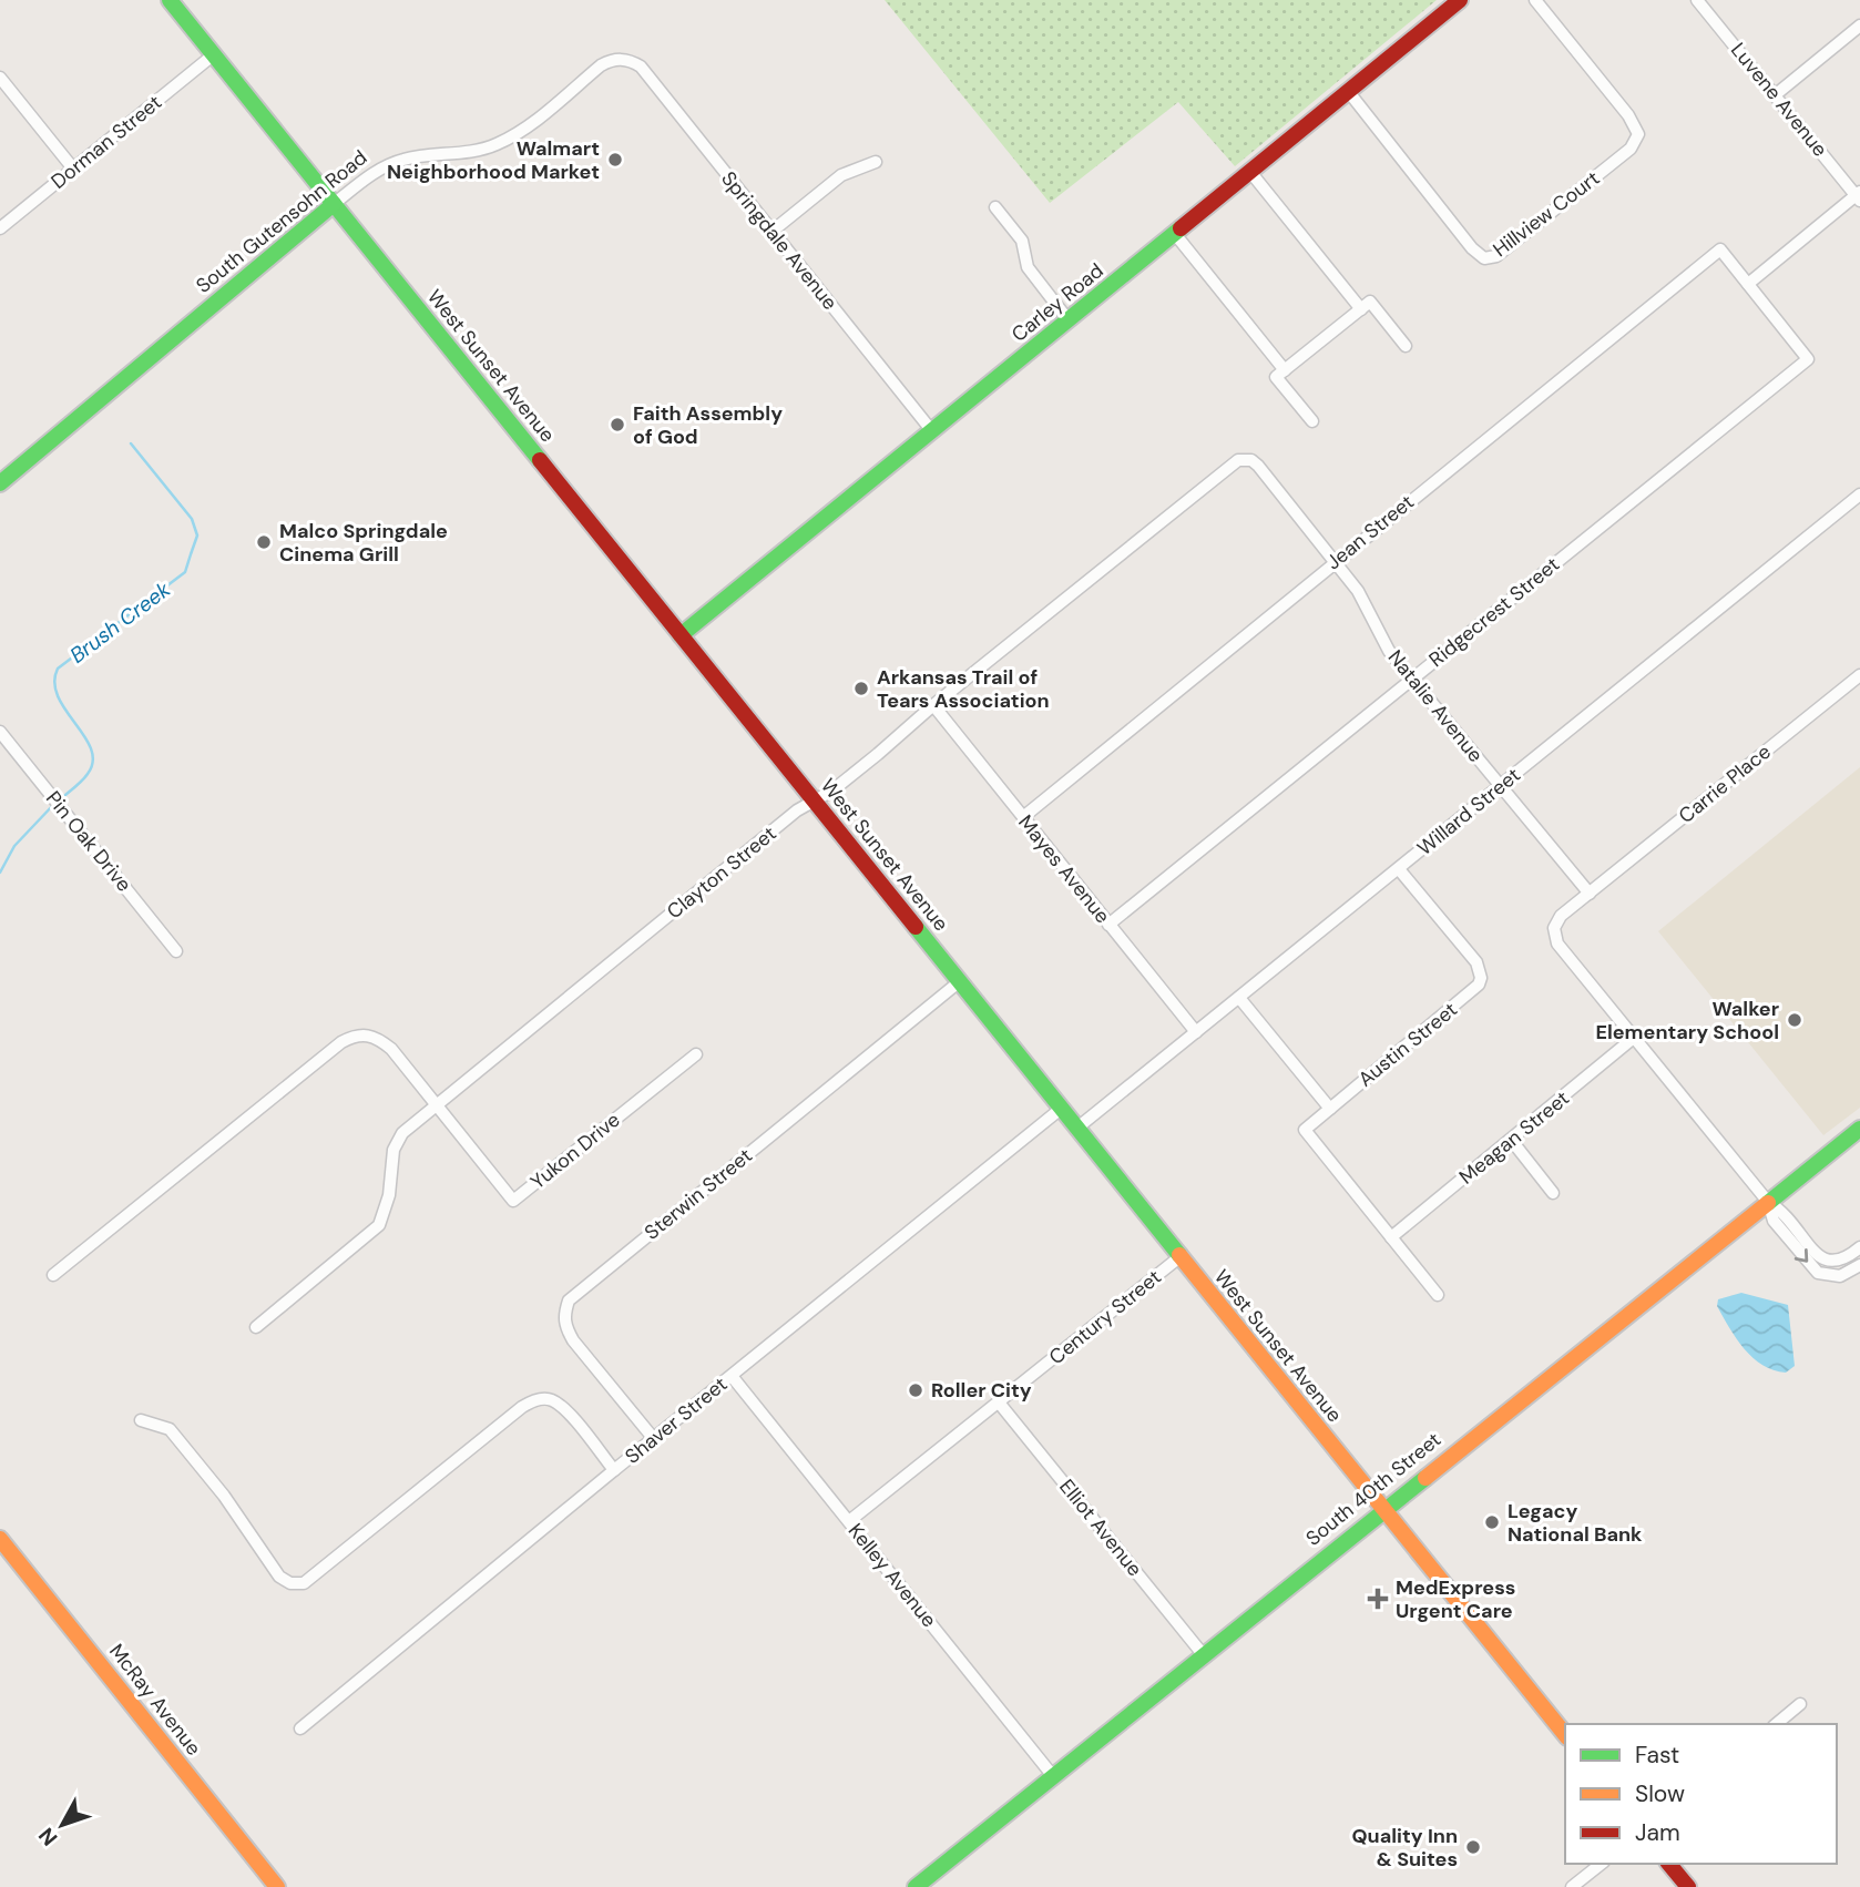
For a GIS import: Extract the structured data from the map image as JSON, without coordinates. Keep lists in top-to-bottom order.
{
  "streets": {
    "main road": [
      "South Gutensohn Road",
      "Carley Road",
      "West Sunset Avenue",
      "South 40th Street",
      "McRay Avenue"
    ],
    "street": [
      "Luvene Avenue",
      "Dorman Street",
      "Hillview Court",
      "Springdale Avenue",
      "Jean Street",
      "Ridgecrest Street",
      "Natalie Avenue",
      "Carrie Place",
      "Willard Street",
      "Pin Oak Drive",
      "Mayes Avenue",
      "Clayton Street",
      "Austin Street",
      "Meagan Street",
      "Yukon Drive",
      "Sterwin Street",
      "Century Street",
      "Shaver Street",
      "Elliot Avenue",
      "Kelley Avenue"
    ]
  },
  "crossings": [
    ["Dorman Street", "West Sunset Avenue"],
    ["Hillview Court", "Carley Road"],
    ["South Gutensohn Road", "Springdale Avenue"],
    ["South Gutensohn Road", "West Sunset Avenue"],
    ["Springdale Avenue", "Carley Road"],
    ["Carley Road", "West Sunset Avenue"],
    ["West Sunset Avenue", "Willard Street"],
    ["West Sunset Avenue", "Clayton Street"],
    ["West Sunset Avenue", "Sterwin Street"],
    ["West Sunset Avenue", "Century Street"],
    ["West Sunset Avenue", "Shaver Street"],
    ["West Sunset Avenue", "South 40th Street"],
    ["Jean Street", "Ridgecrest Street"],
    ["Jean Street", "Natalie Avenue"],
    ["Jean Street", "Mayes Avenue"],
    ["Ridgecrest Street", "Natalie Avenue"],
    ["Ridgecrest Street", "Mayes Avenue"],
    ["Natalie Avenue", "Carrie Place"],
    ["Natalie Avenue", "Willard Street"],
    ["Natalie Avenue", "Clayton Street"],
    ["Willard Street", "Mayes Avenue"],
    ["Willard Street", "Austin Street"],
    ["Mayes Avenue", "Clayton Street"],
    ["Clayton Street", "Yukon Drive"],
    ["Sterwin Street", "Shaver Street"],
    ["Century Street", "Elliot Avenue"],
    ["Century Street", "Kelley Avenue"],
    ["Shaver Street", "Kelley Avenue"],
    ["South 40th Street", "Elliot Avenue"],
    ["South 40th Street", "Kelley Avenue"]
  ],
  "water": ["Brush Creek"],
  "places": {
    "other": [
      "Walmart Neighborhood Market",
      "Faith Assembly of God",
      "Malco Springdale Cinema Grill",
      "Arkansas Trail of Tears Association",
      "Walker Elementary School",
      "Roller City",
      "Legacy National Bank",
      "Quality Inn & Suites"
    ],
    "health": ["MedExpress Urgent Care"]
  },
  "legend": ["Fast", "Slow", "Jam"],
  "north": "bottom left"
}
